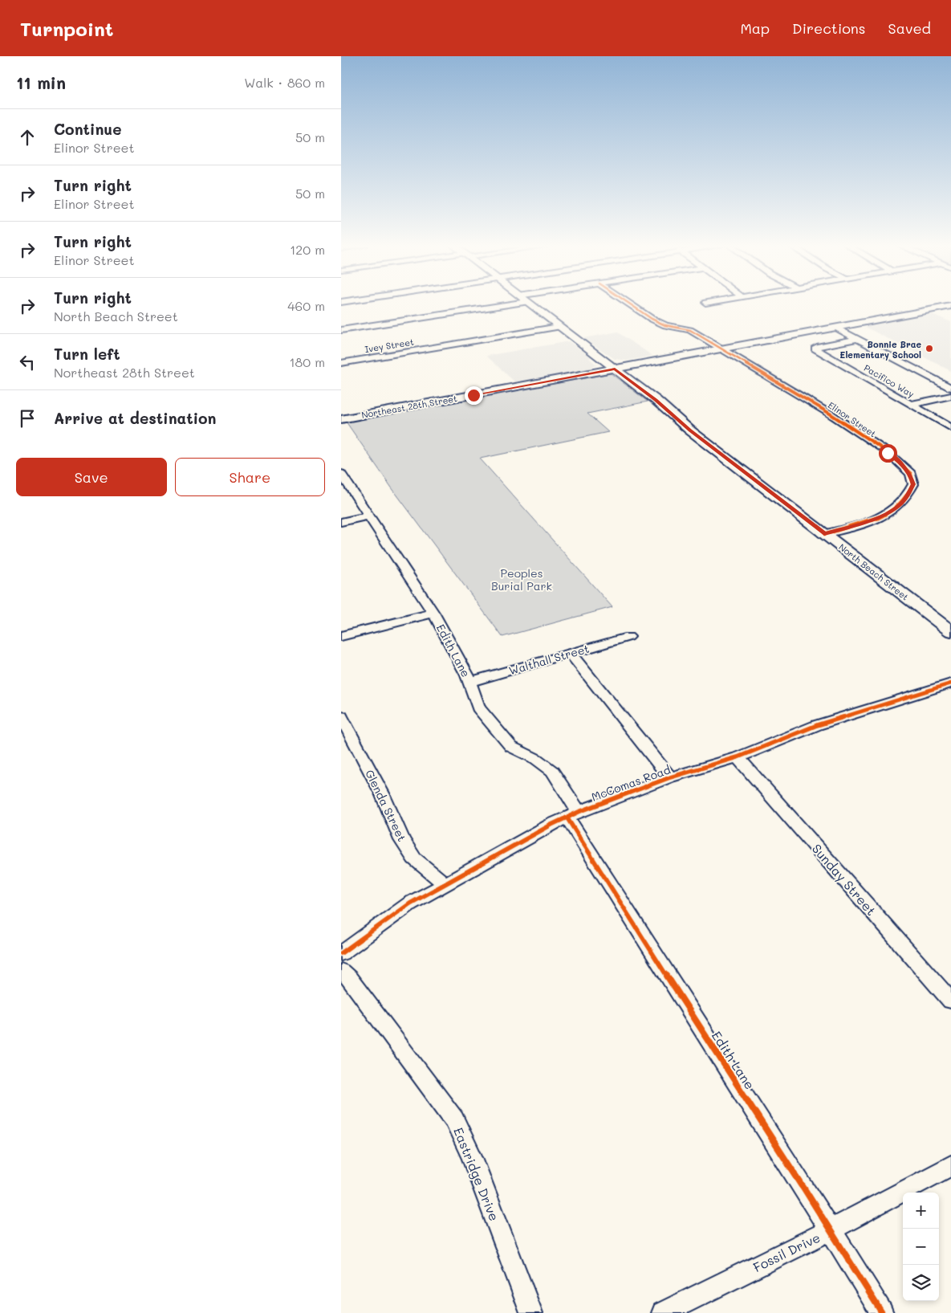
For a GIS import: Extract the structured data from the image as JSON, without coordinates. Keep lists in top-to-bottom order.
{
  "streets": {
    "main road": ["Northeast 28th Street", "North Beach Street"],
    "street": [
      "Ivey Street",
      "Pacifico Way",
      "Elinor Street",
      "Edith Lane",
      "Walthall Street",
      "McComas Road",
      "Glenda Street",
      "Sunday Street",
      "Eastridge Drive",
      "Fossil Drive"
    ]
  },
  "crossings": [
    ["Ivey Street", "North Beach Street"],
    ["Northeast 28th Street", "Elinor Street"],
    ["Northeast 28th Street", "North Beach Street"],
    ["Elinor Street", "North Beach Street"],
    ["Edith Lane", "Walthall Street"],
    ["Edith Lane", "McComas Road"],
    ["Edith Lane", "Fossil Drive"],
    ["McComas Road", "Glenda Street"],
    ["McComas Road", "Sunday Street"]
  ],
  "parks": ["Peoples Burial Park"],
  "places": ["Bonnie Brae Elementary School"],
  "page": {
    "header": "Turnpoint",
    "nav": ["Map", "Directions", "Saved"],
    "heading": ["11 min", "Walk · 860 m"],
    "list": [
      ["Continue", "Elinor Street", "50 m"],
      ["Turn right", "Elinor Street", "50 m"],
      ["Turn right", "Elinor Street", "120 m"],
      ["Turn right", "North Beach Street", "460 m"],
      ["Turn left", "Northeast 28th Street", "180 m"],
      "Arrive at destination"
    ],
    "buttons": ["Save", "Share"],
    "map_buttons": ["+", "−"]
  }
}
